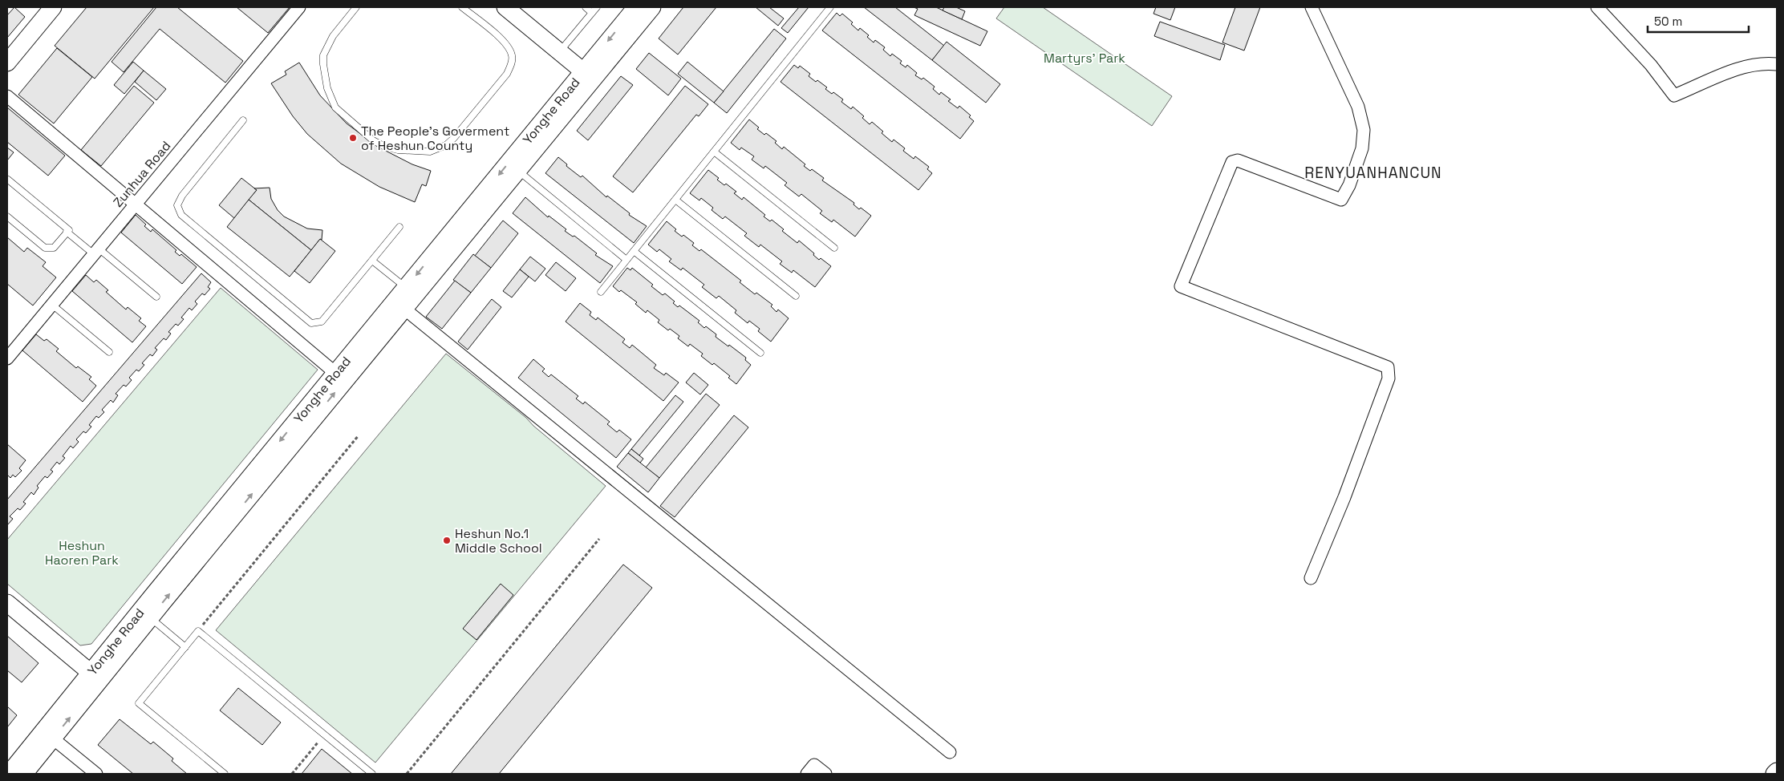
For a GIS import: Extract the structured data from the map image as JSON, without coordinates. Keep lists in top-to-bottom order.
{
  "streets": {
    "main road": ["Yonghe Road"],
    "street": ["Zunhua Road"]
  },
  "districts": ["RENYUANHANCUN"],
  "parks": ["Martyrs' Park", "Heshun Haoren Park"],
  "places": ["The People's Goverment of Heshun County", "Heshun No.1 Middle School"],
  "scale_bar": "50 m"
}
